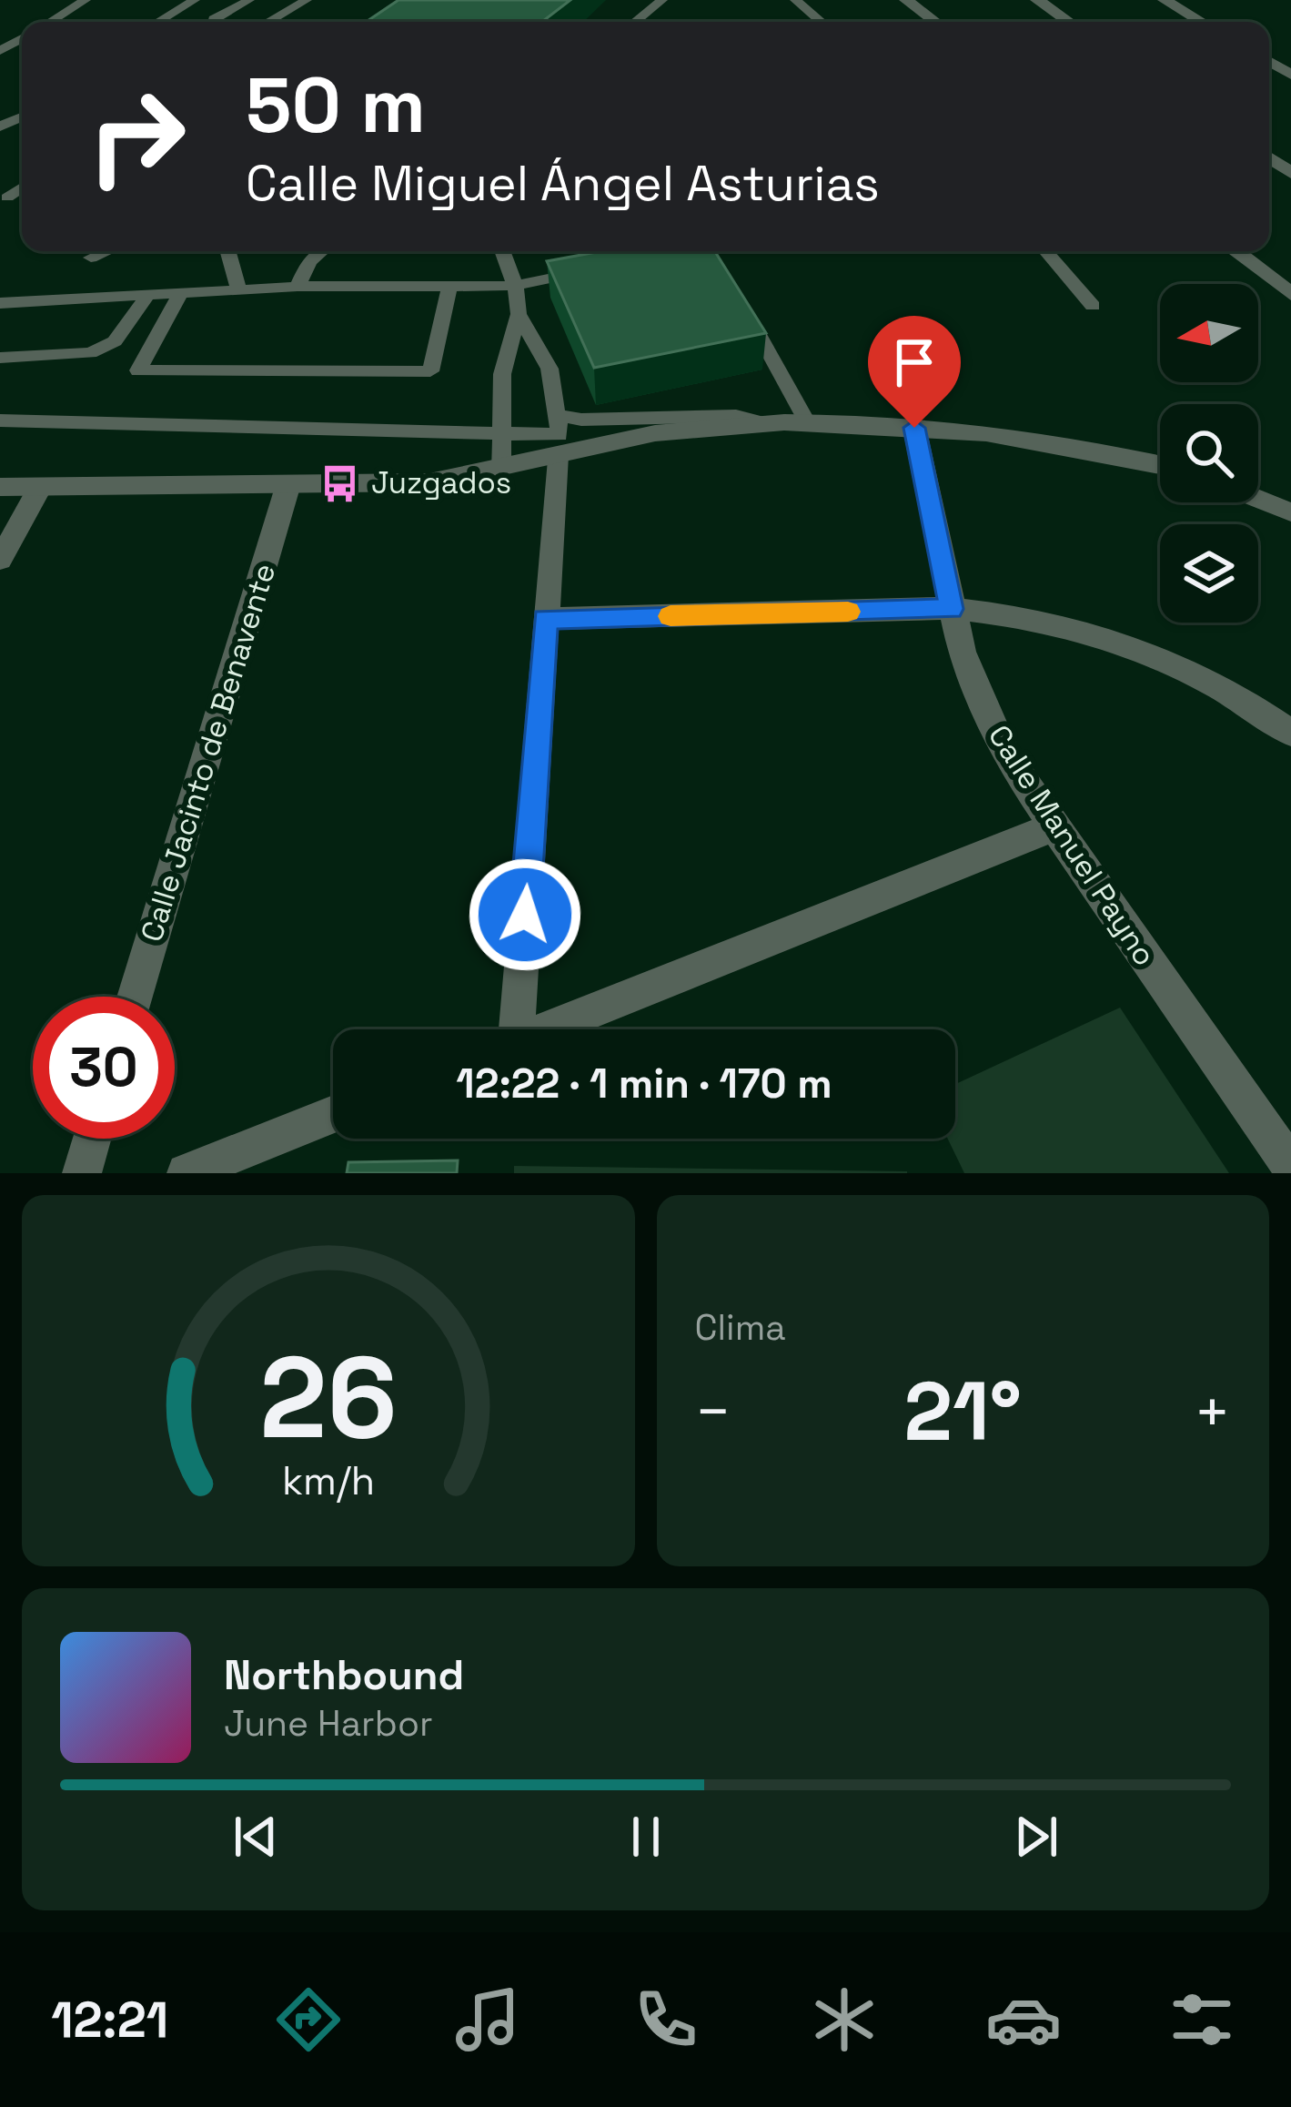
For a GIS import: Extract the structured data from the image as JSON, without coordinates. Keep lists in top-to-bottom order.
{
  "streets": {
    "street": ["Calle Jacinto de Benavente", "Calle Manuel Payno"]
  },
  "places": {
    "bus stop": ["Juzgados"]
  },
  "north": "left",
  "page": {
    "turn": ["50 m", "Calle Miguel Ángel Asturias"],
    "limit": "30",
    "trip": "12:22 · 1 min · 170 m",
    "tile": "Clima",
    "heat": ["−", "21°", "+"],
    "song": ["Northbound", "June Harbor"],
    "tabs": "12:21",
    "gauge": ["26", "km/h"]
  }
}
